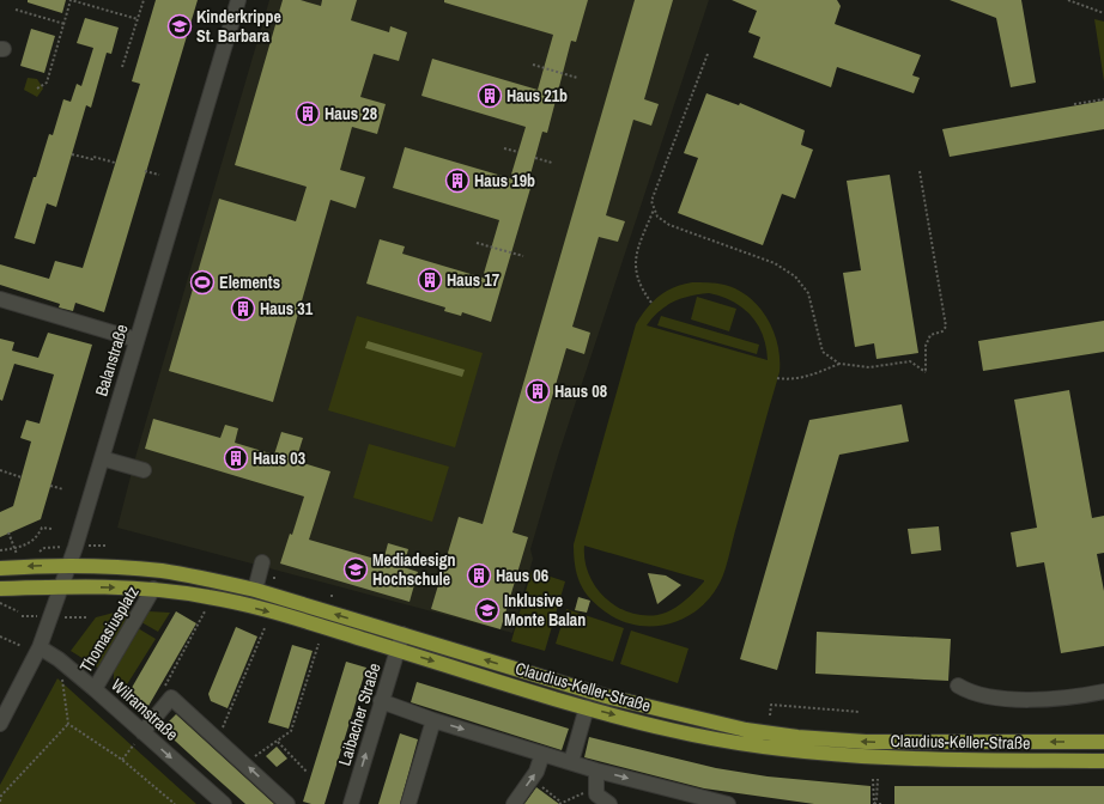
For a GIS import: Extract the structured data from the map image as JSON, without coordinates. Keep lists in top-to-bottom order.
{
  "streets": {
    "main road": ["Claudius-Keller-Straße"],
    "street": [
      "Balanstraße",
      "Thomasiusplatz",
      "Wilramstraße",
      "Laibacher Straße"
    ]
  },
  "crossings": [
    ["Balanstraße", "Claudius-Keller-Straße"],
    ["Balanstraße", "Wilramstraße"],
    ["Thomasiusplatz", "Claudius-Keller-Straße"],
    ["Thomasiusplatz", "Wilramstraße"],
    ["Claudius-Keller-Straße", "Laibacher Straße"]
  ],
  "places": {
    "school or university": ["Kinderkrippe St. Barbara", "Mediadesign Hochschule", "Inklusive Monte Balan"],
    "building": [
      "Haus 21b",
      "Haus 28",
      "Haus 19b",
      "Haus 17",
      "Haus 31",
      "Haus 08",
      "Haus 03",
      "Haus 06"
    ],
    "sports": ["Elements"]
  }
}
